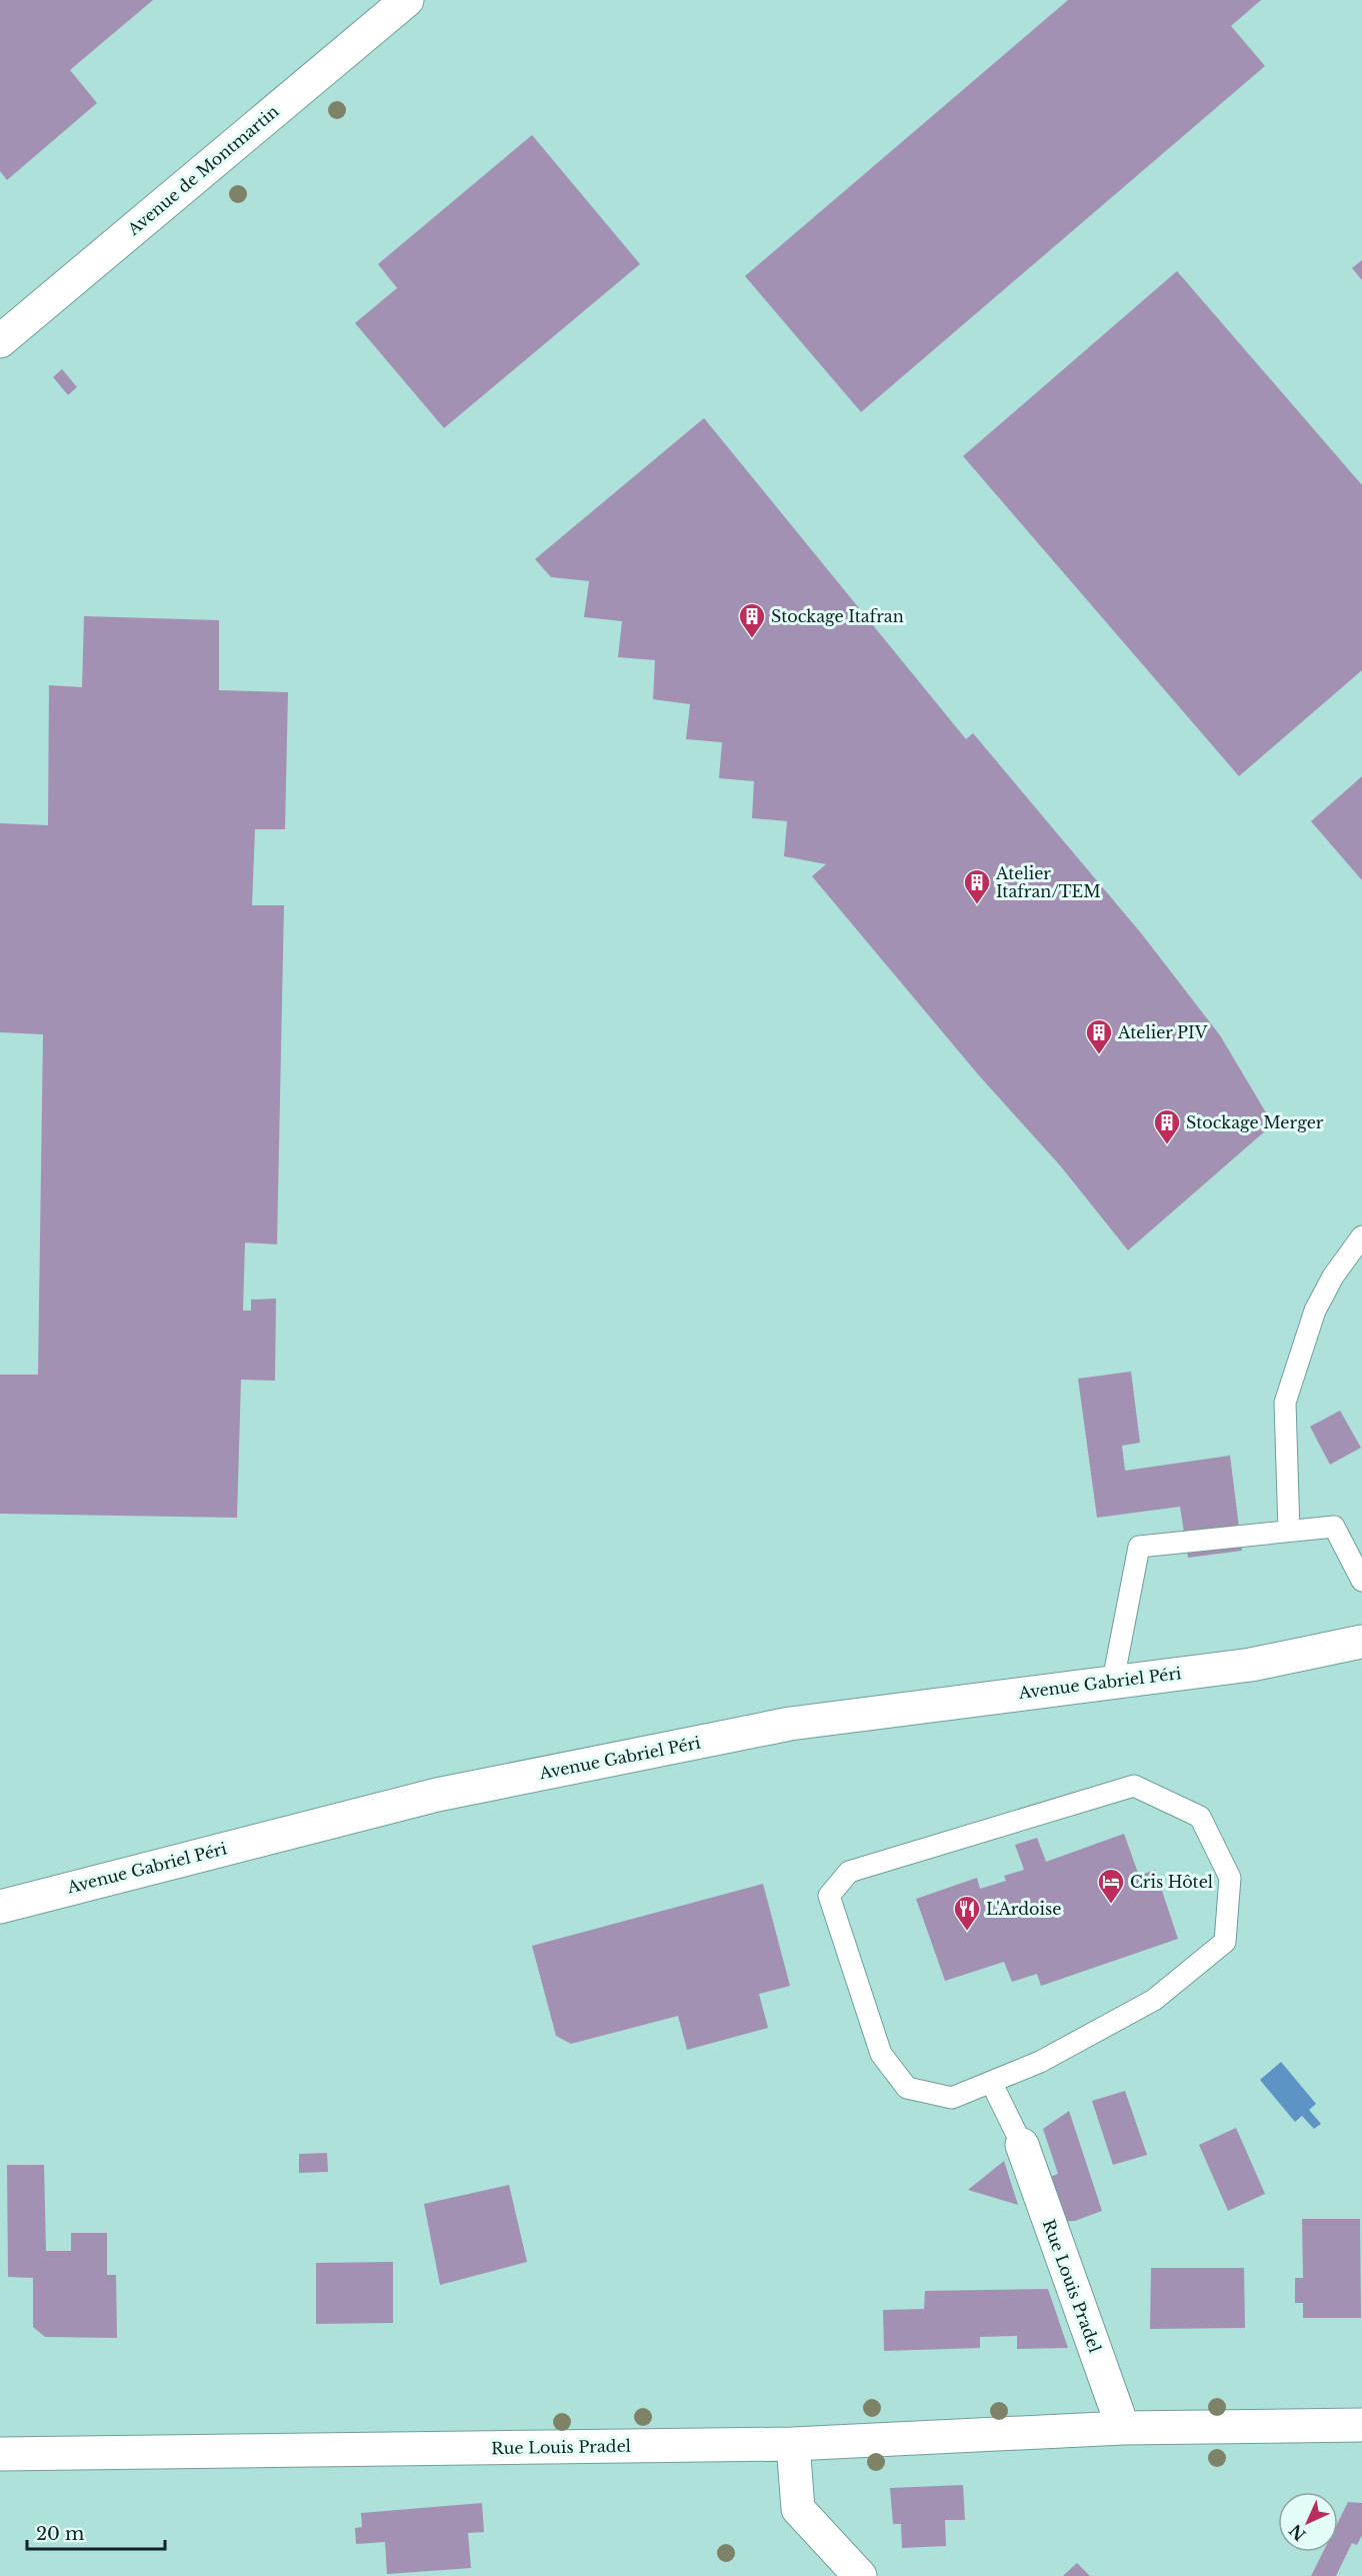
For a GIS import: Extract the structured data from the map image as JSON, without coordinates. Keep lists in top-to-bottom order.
{
  "streets": {
    "street": ["Avenue de Montmartin", "Avenue Gabriel Péri", "Rue Louis Pradel"]
  },
  "places": {
    "building": [
      "Stockage Itafran",
      "Atelier Itafran/TEM",
      "Atelier PIV",
      "Stockage Merger"
    ],
    "hotel": ["Cris Hôtel"],
    "restaurant": ["L'Ardoise"]
  },
  "scale_bar": "20 m",
  "north": "bottom left"
}
